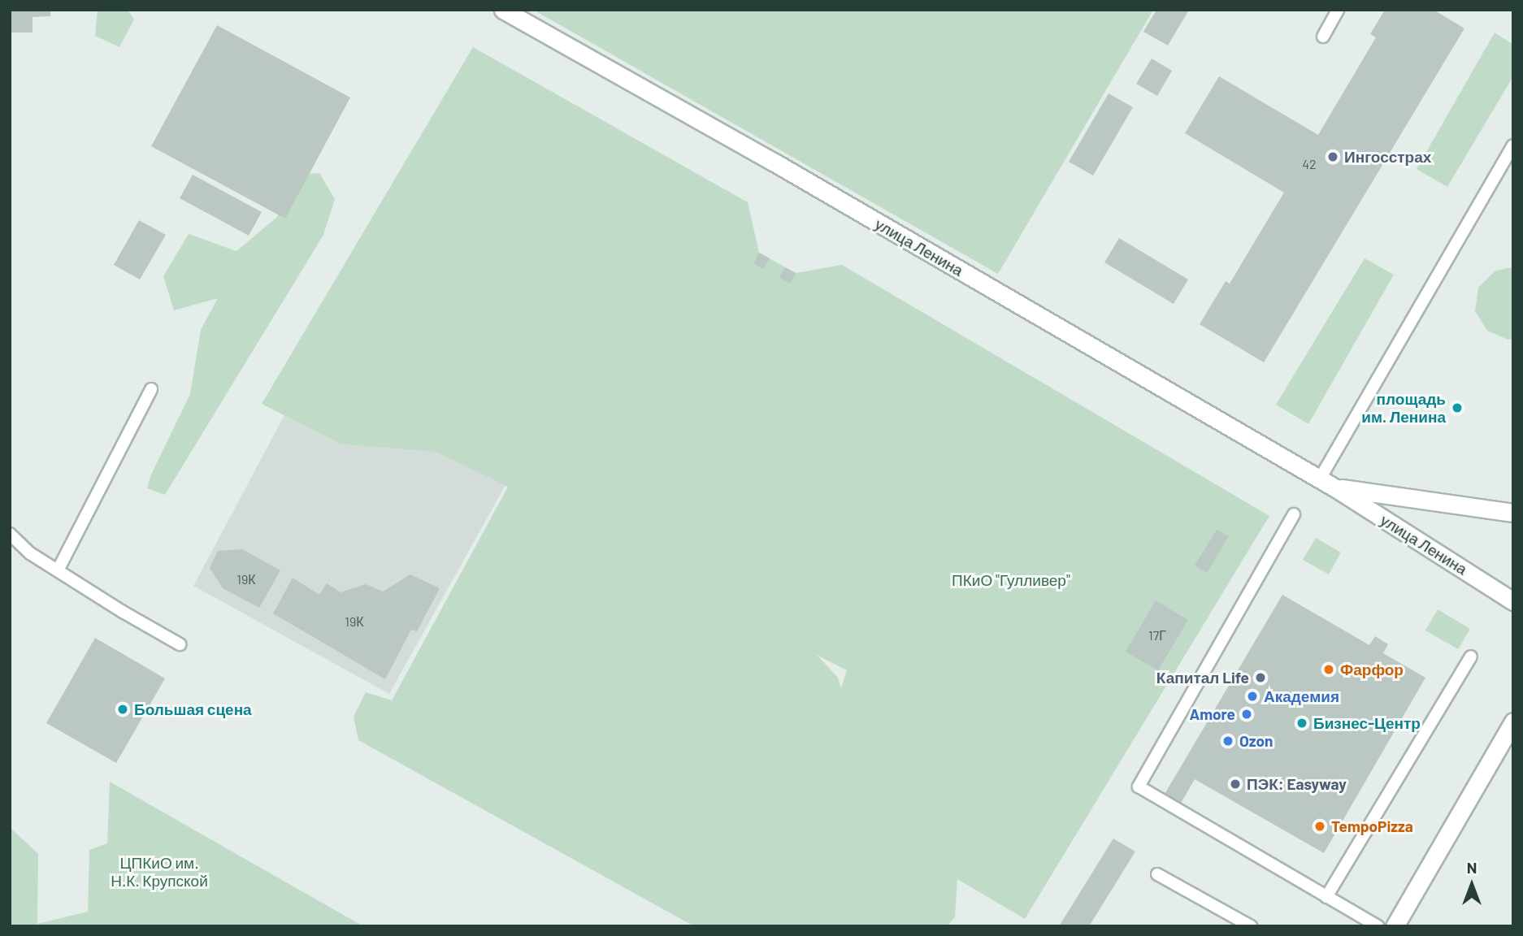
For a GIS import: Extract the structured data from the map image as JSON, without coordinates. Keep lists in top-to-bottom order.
{
  "streets": {
    "main road": ["улица Ленина"]
  },
  "parks": ["ПКиО \"Гулливер\"", "ЦПКиО им. Н.К. Крупской"],
  "places": [
    "Ингосстрах",
    "площадь им. Ленина",
    "Фарфор",
    "Капитал Life",
    "Академия",
    "Большая сцена",
    "Amore",
    "Бизнес-Центр",
    "Ozon",
    "ПЭК: Easyway",
    "TempoPizza"
  ],
  "house_numbers": [
    "42",
    "19К",
    "19К",
    "17Г"
  ],
  "north": "top"
}
